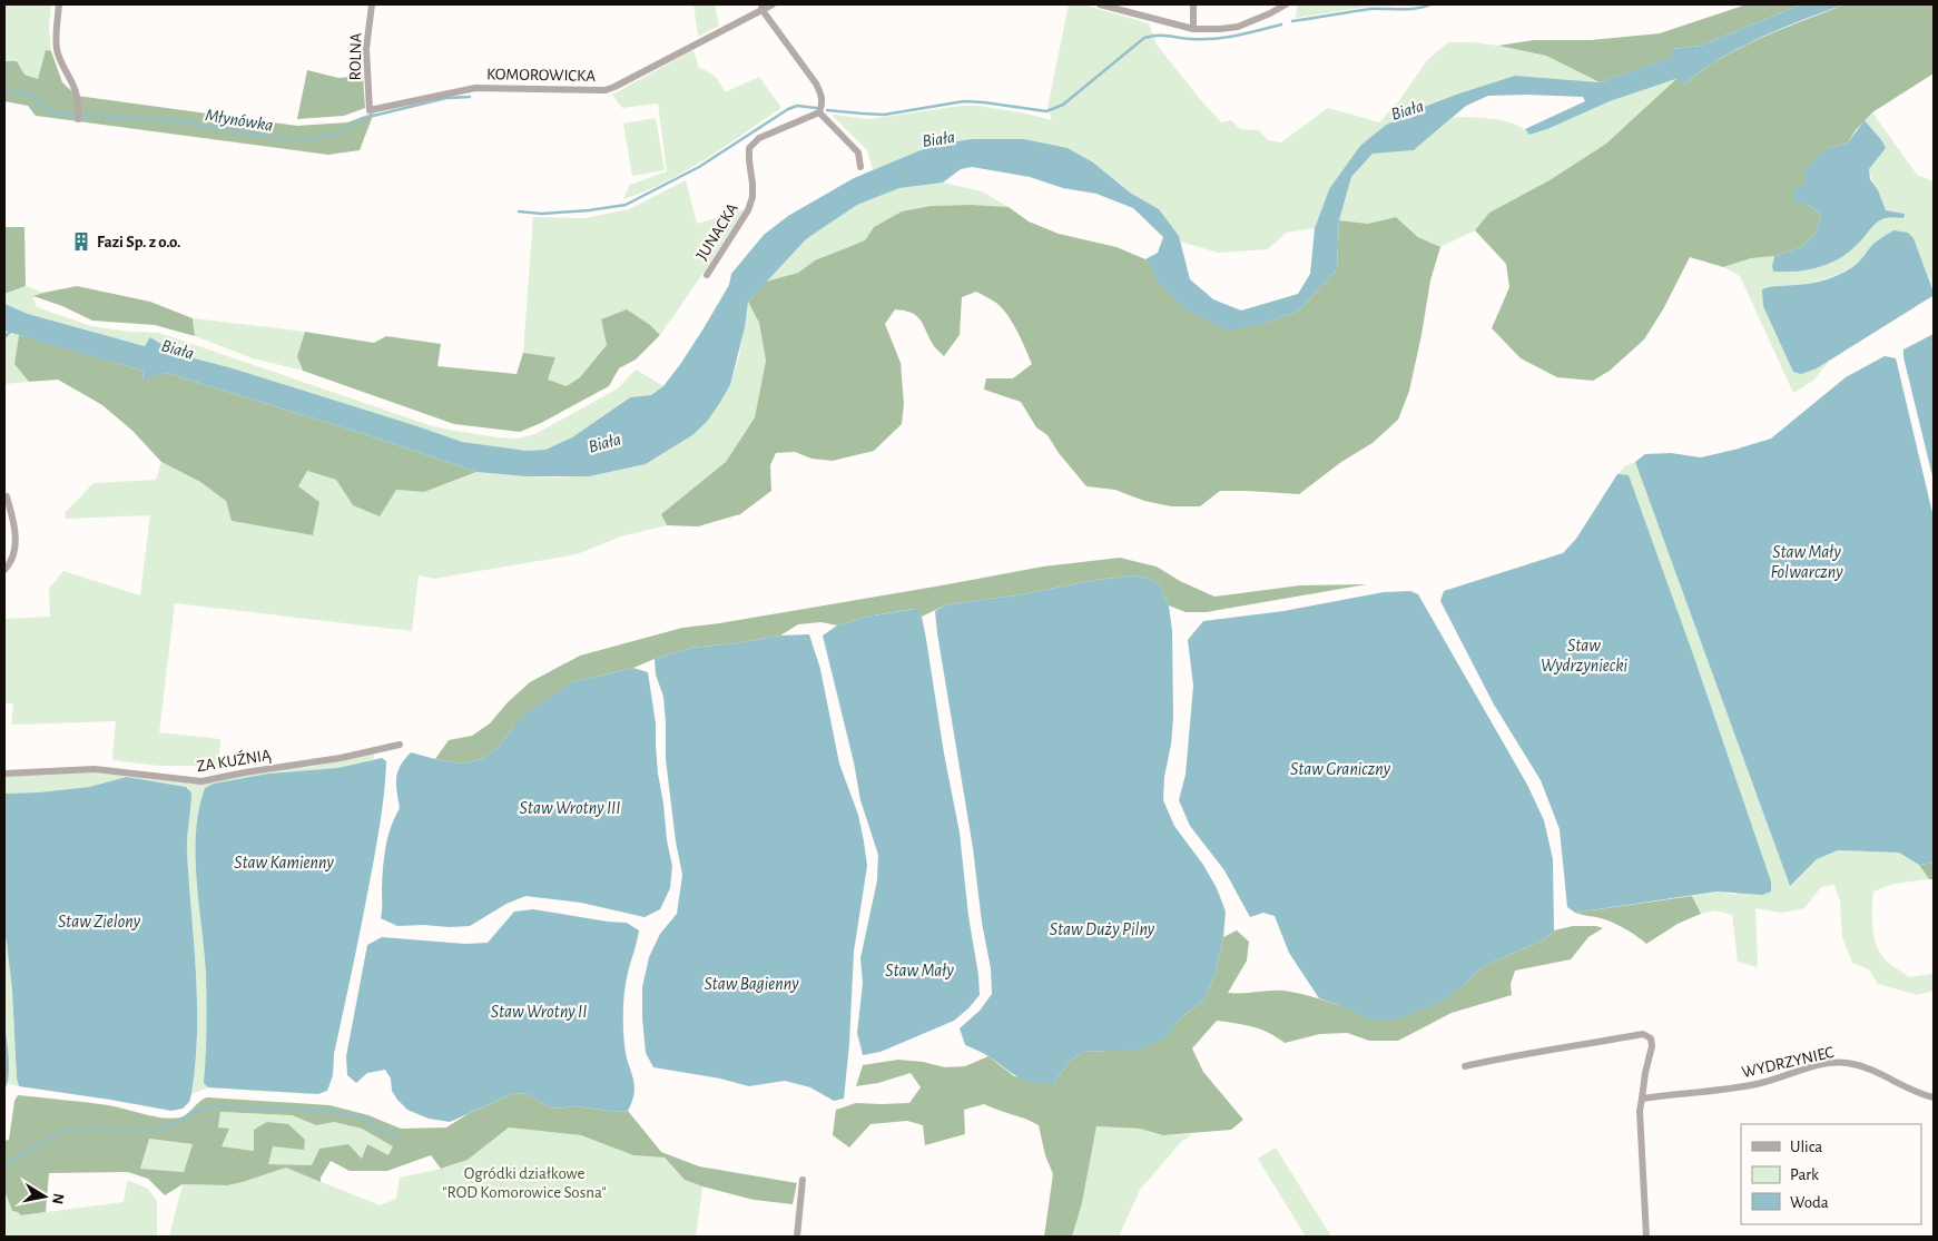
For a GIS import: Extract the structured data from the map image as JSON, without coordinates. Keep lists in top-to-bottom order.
{
  "streets": {
    "street": [
      "ROLNA",
      "KOMOROWICKA",
      "JUNACKA",
      "ZA KUŹNIĄ",
      "WYDRZYNIEC"
    ]
  },
  "crossings": [
    ["ROLNA", "KOMOROWICKA"]
  ],
  "water": [
    "Biała",
    "Młynówka",
    "Staw Mały Folwarczny",
    "Staw Wydrzyniecki",
    "Staw Graniczny",
    "Staw Wrotny III",
    "Staw Kamienny",
    "Staw Zielony",
    "Staw Duży Pilny",
    "Staw Mały",
    "Staw Bagienny",
    "Staw Wrotny II"
  ],
  "parks": ["Ogródki działkowe \"ROD Komorowice Sosna\""],
  "places": {
    "building": ["Fazi Sp. z o.o."]
  },
  "legend": ["Ulica", "Park", "Woda"],
  "north": "right"
}
